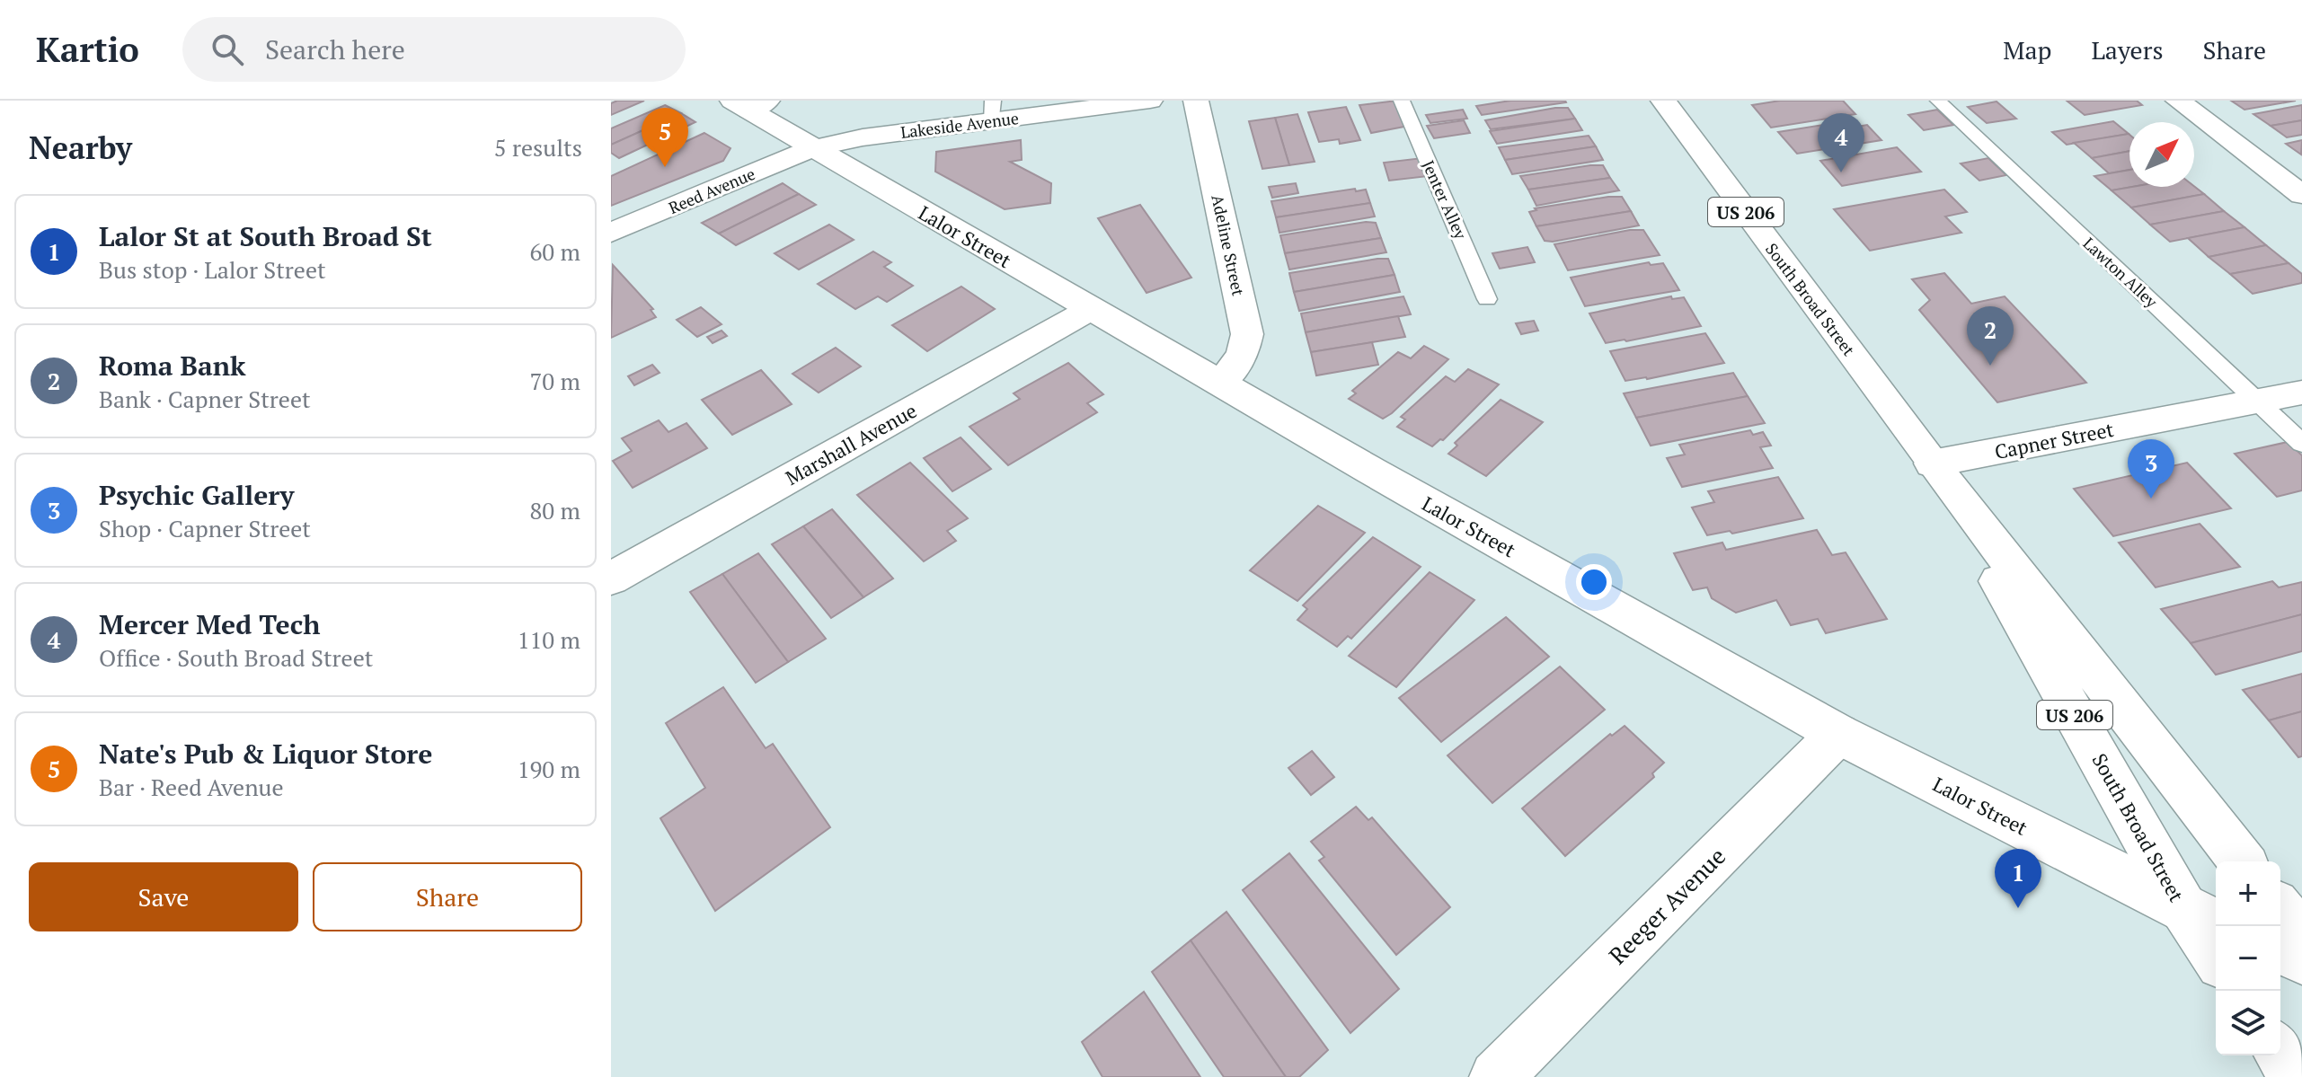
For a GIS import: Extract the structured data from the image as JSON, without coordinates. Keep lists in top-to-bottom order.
{
  "streets": {
    "main road": [
      "Lakeside Avenue",
      "Reed Avenue",
      "US 206",
      "Lalor Street",
      "Adeline Street",
      "South Broad Street",
      "Capner Street",
      "Marshall Avenue",
      "Reeger Avenue"
    ],
    "lane": ["Jenter Alley", "Lawton Alley"]
  },
  "crossings": [
    ["Lakeside Avenue", "Reed Avenue"],
    ["Lakeside Avenue", "Lalor Street"],
    ["Reed Avenue", "Lalor Street"],
    ["Lalor Street", "Adeline Street"],
    ["Lalor Street", "South Broad Street"],
    ["Lalor Street", "Marshall Avenue"],
    ["Lalor Street", "Reeger Avenue"],
    ["Lawton Alley", "Capner Street"],
    ["South Broad Street", "Capner Street"]
  ],
  "north": "top right",
  "page": {
    "header": "Kartio",
    "search": "Search here",
    "nav": ["Map", "Layers", "Share"],
    "heading": ["Nearby", "5 results"],
    "pins": [
      "5",
      "4",
      "2",
      "3",
      "1"
    ],
    "list": [
      {
        "mark": "1",
        "name": "Lalor St at South Broad St",
        "note": "Bus stop · Lalor Street",
        "value": "60 m"
      },
      {
        "mark": "2",
        "name": "Roma Bank",
        "note": "Bank · Capner Street",
        "value": "70 m"
      },
      {
        "mark": "3",
        "name": "Psychic Gallery",
        "note": "Shop · Capner Street",
        "value": "80 m"
      },
      {
        "mark": "4",
        "name": "Mercer Med Tech",
        "note": "Office · South Broad Street",
        "value": "110 m"
      },
      {
        "mark": "5",
        "name": "Nate's Pub & Liquor Store",
        "note": "Bar · Reed Avenue",
        "value": "190 m"
      }
    ],
    "buttons": ["Save", "Share"],
    "map_buttons": ["+", "−"]
  }
}
